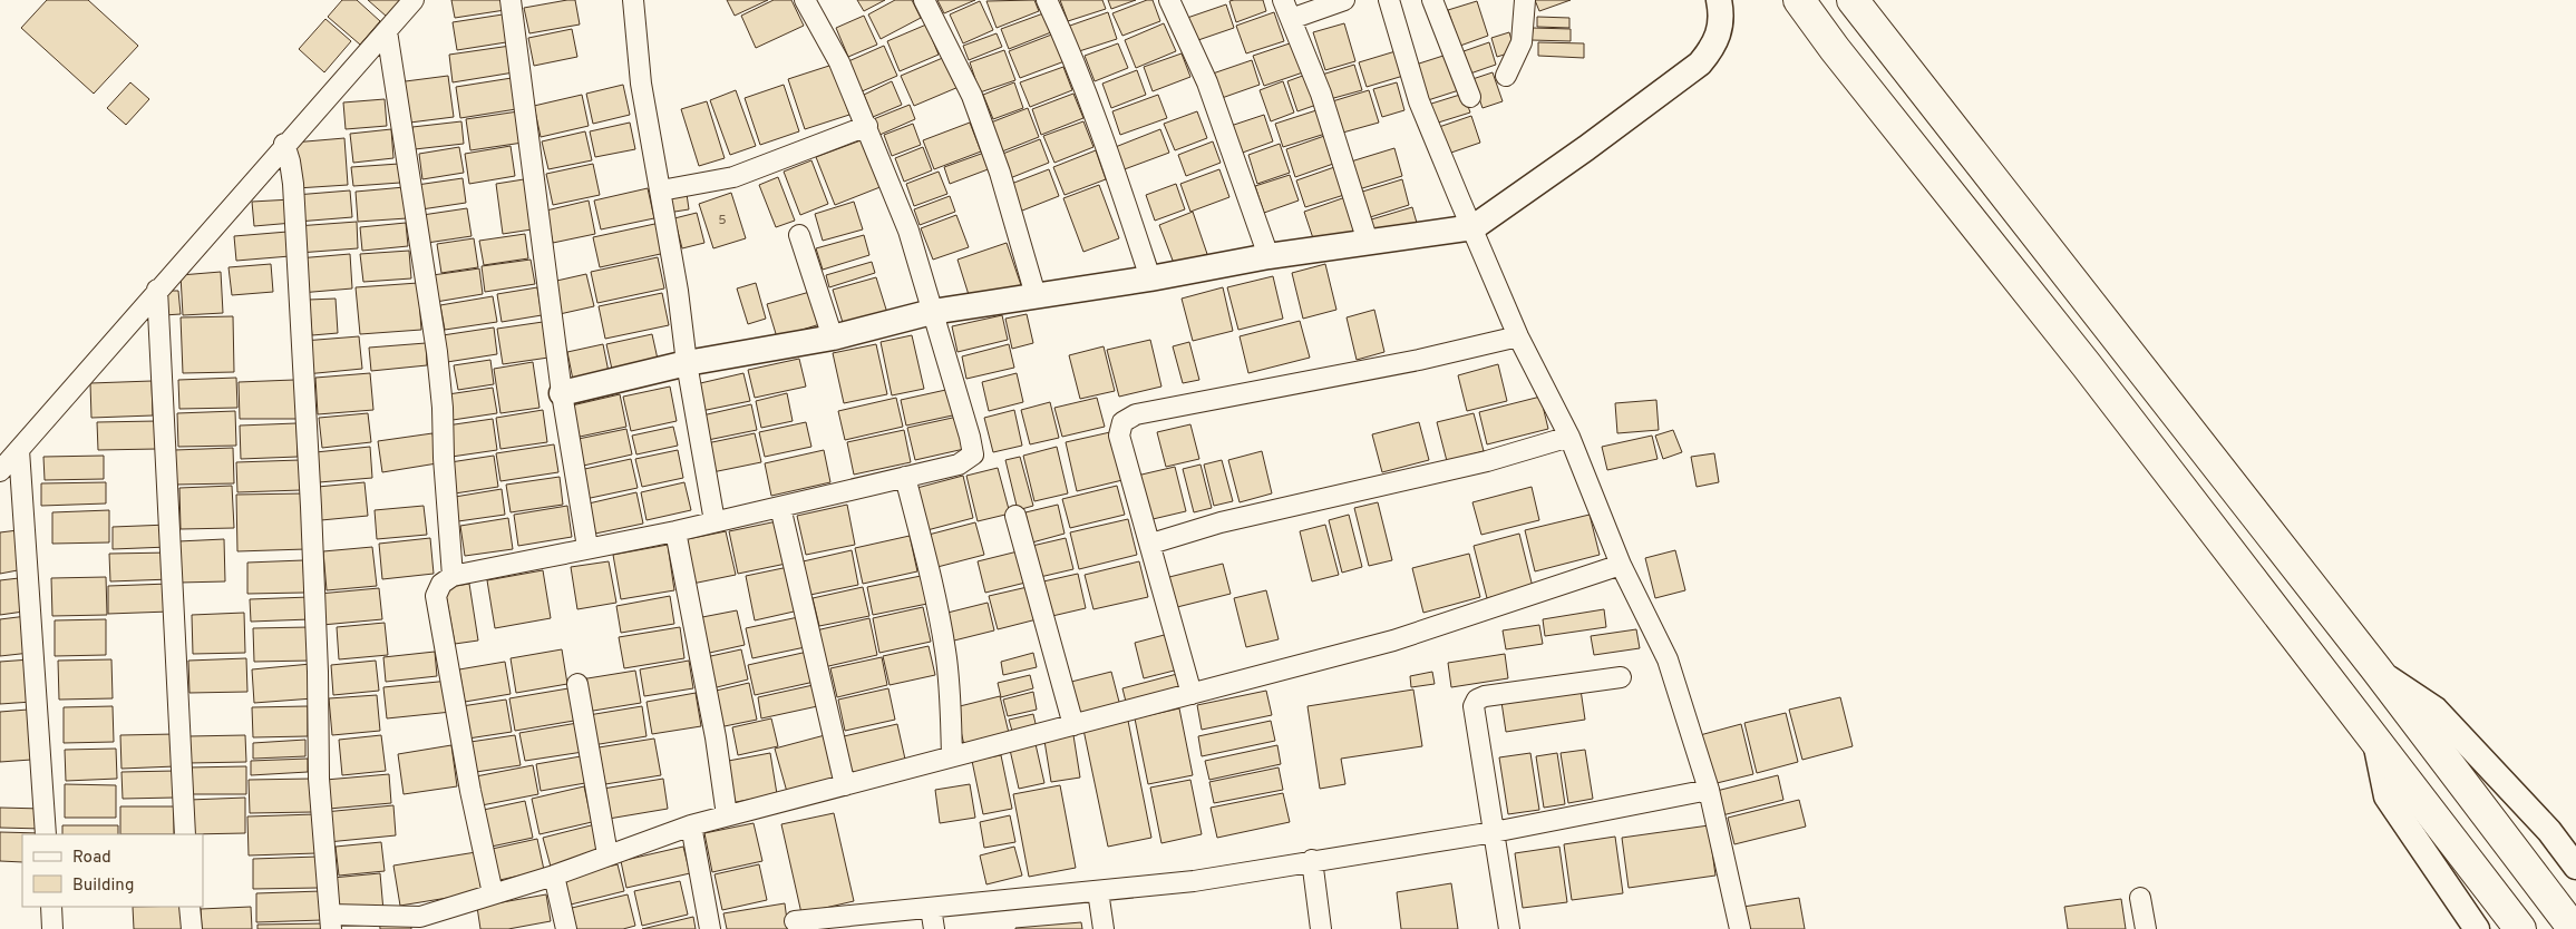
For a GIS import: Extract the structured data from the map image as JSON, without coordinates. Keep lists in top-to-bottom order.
{
  "house_numbers": ["5"],
  "legend": ["Road", "Building"]
}
